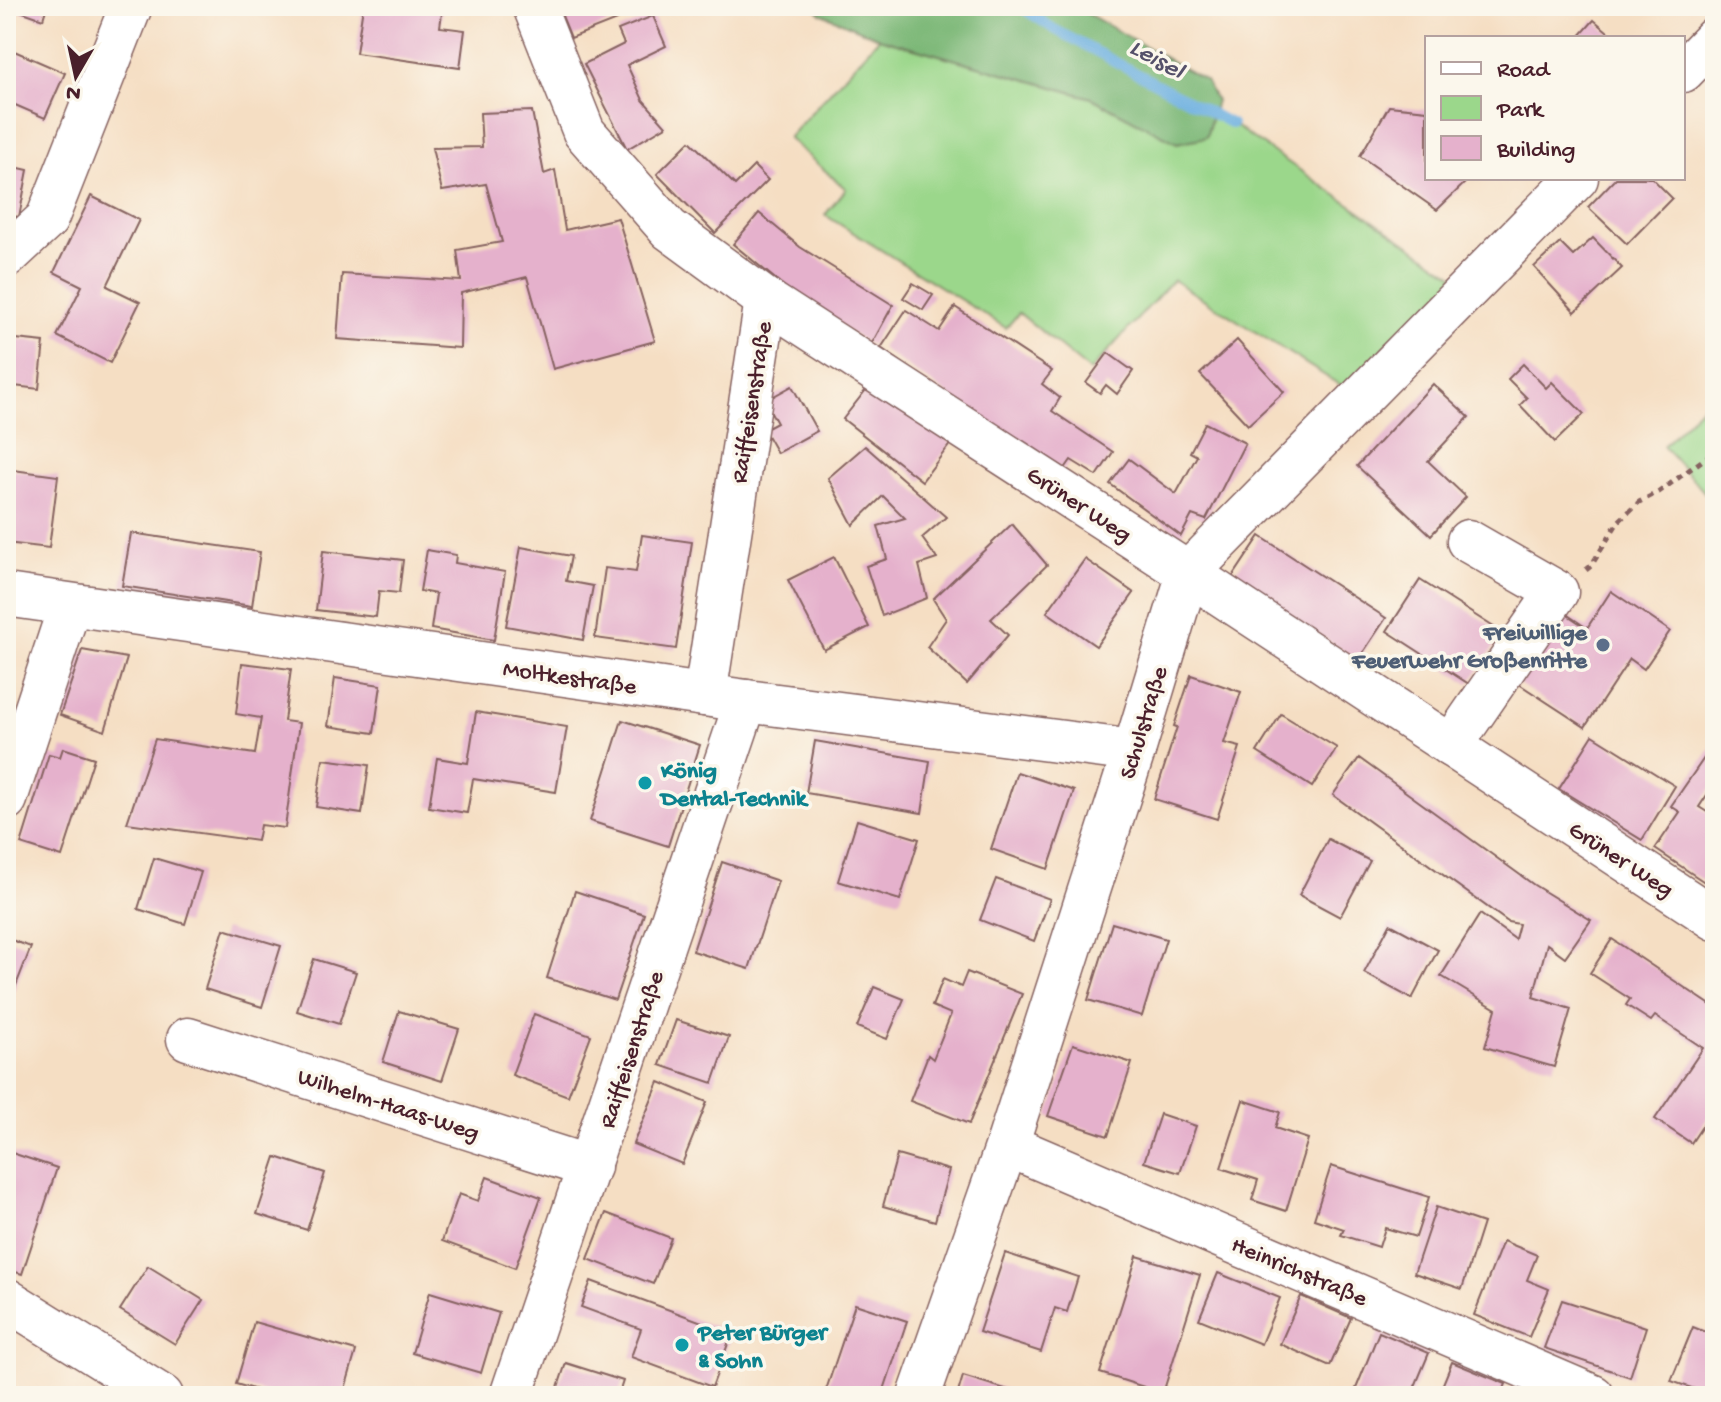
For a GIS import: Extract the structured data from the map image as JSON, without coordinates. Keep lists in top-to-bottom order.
{
  "streets": {
    "street": [
      "Raiffeisenstraße",
      "Grüner Weg",
      "Moltkestraße",
      "Schulstraße",
      "Wilhelm-Haas-Weg",
      "Heinrichstraße"
    ]
  },
  "crossings": [
    ["Raiffeisenstraße", "Grüner Weg"],
    ["Raiffeisenstraße", "Moltkestraße"],
    ["Raiffeisenstraße", "Wilhelm-Haas-Weg"],
    ["Grüner Weg", "Schulstraße"],
    ["Moltkestraße", "Schulstraße"],
    ["Schulstraße", "Heinrichstraße"]
  ],
  "water": ["Leisel"],
  "places": ["Freiwillige Feuerwehr Großenritte", "König Dental-Technik", "Peter Bürger & Sohn"],
  "legend": ["Road", "Park", "Building"],
  "north": "bottom"
}
